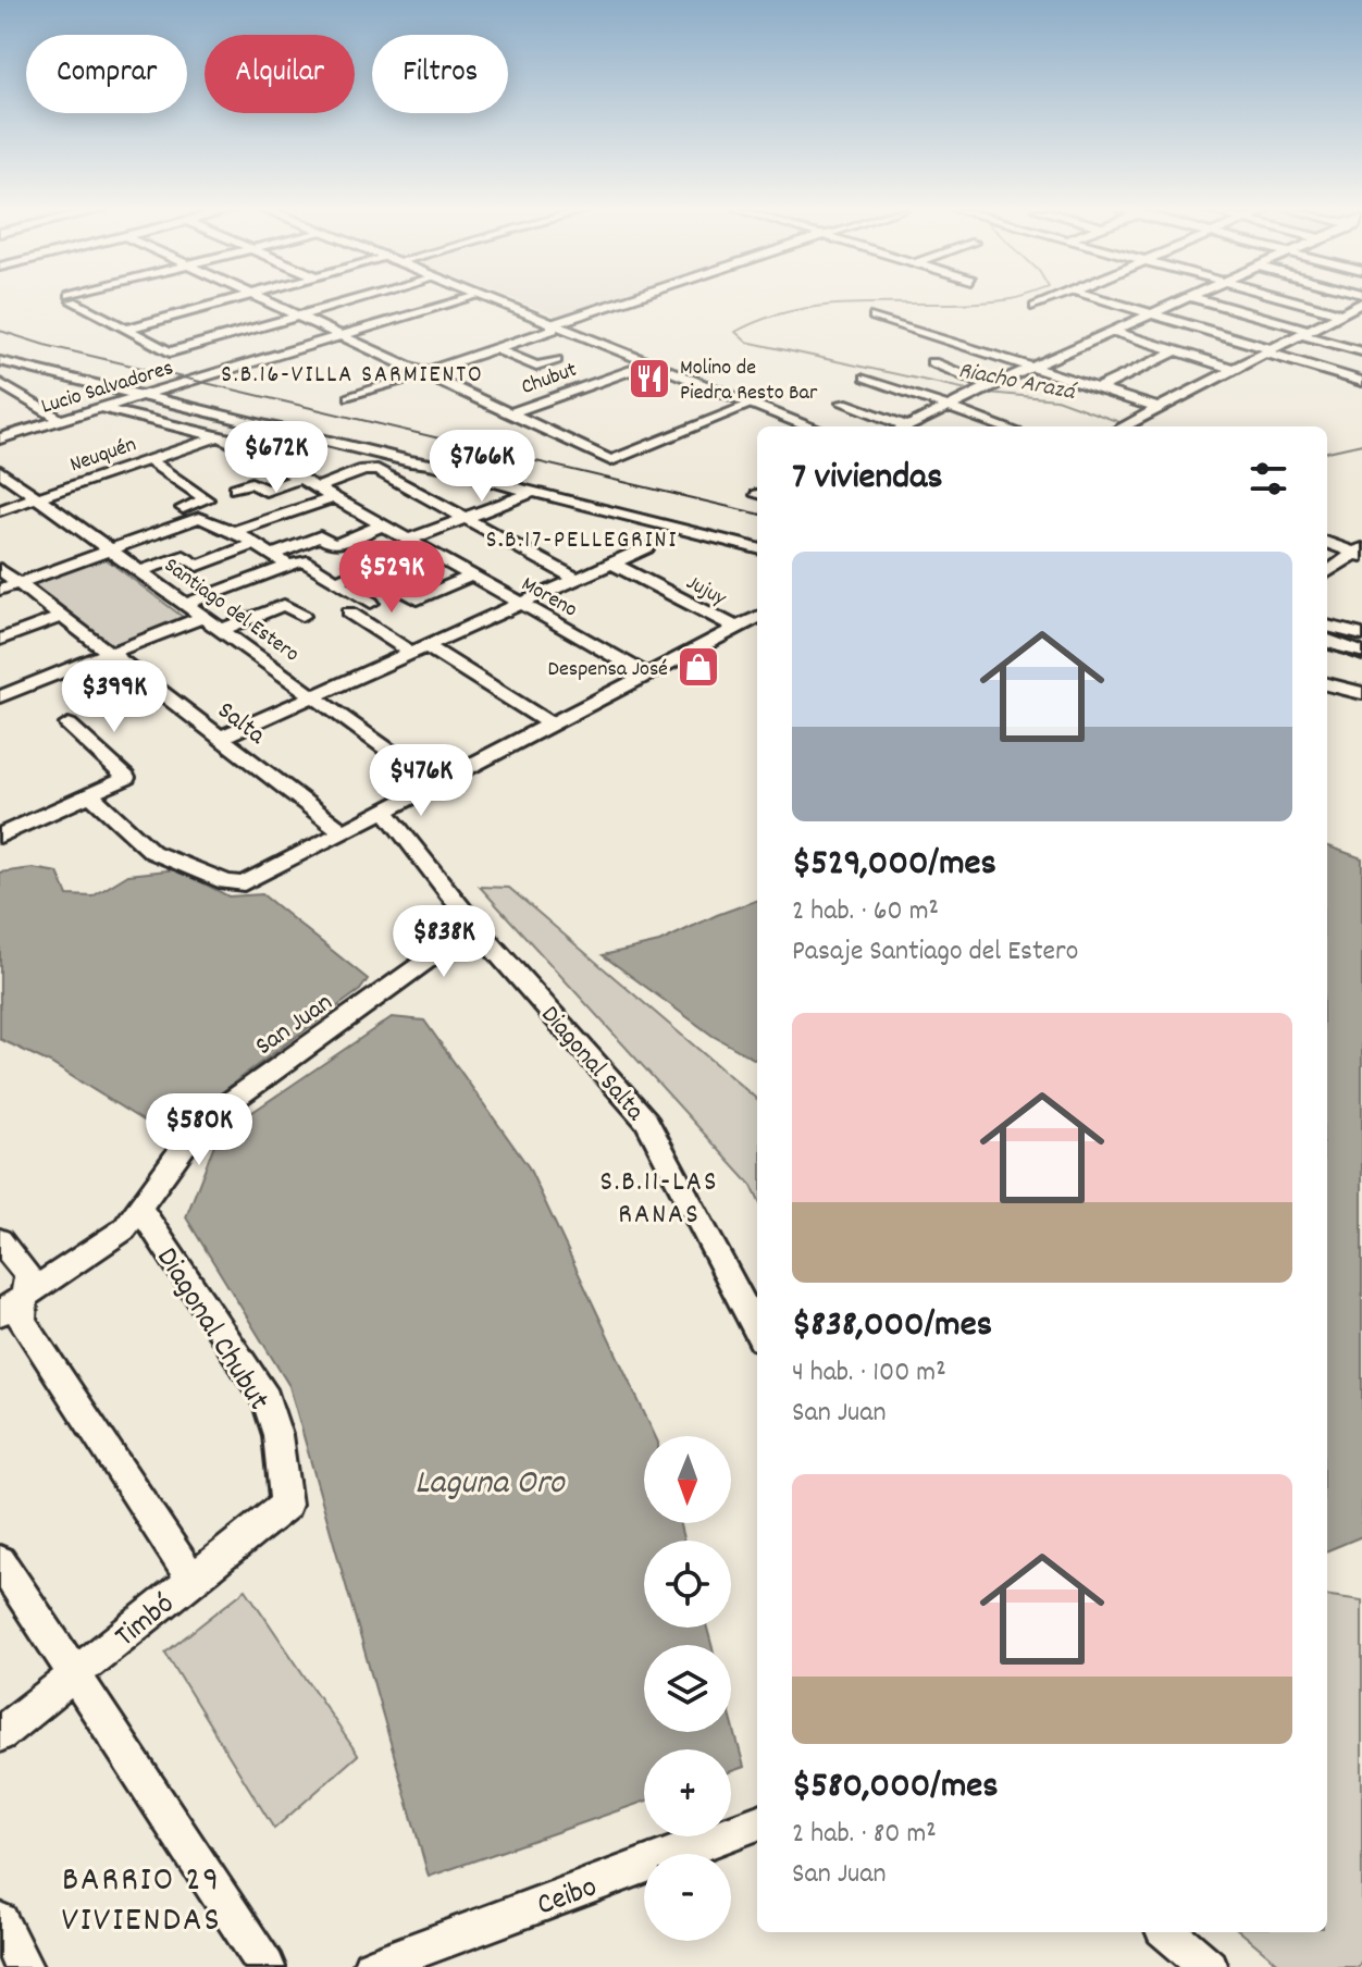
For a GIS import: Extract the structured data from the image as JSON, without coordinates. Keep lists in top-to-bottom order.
{
  "streets": {
    "street": [
      "Chubut",
      "Lucio Salvadores",
      "Neuquén",
      "Jujuy",
      "Moreno",
      "Santiago del Estero",
      "Salta",
      "San Juan",
      "Diagonal Salta",
      "Diagonal Chubut",
      "Timbó",
      "Ceibo"
    ]
  },
  "crossings": [
    ["Lucio Salvadores", "Moreno"],
    ["Neuquén", "Moreno"],
    ["Neuquén", "Santiago del Estero"],
    ["San Juan", "Diagonal Salta"],
    ["San Juan", "Diagonal Chubut"],
    ["Diagonal Chubut", "Timbó"]
  ],
  "districts": [
    "S.B.16-VILLA SARMIENTO",
    "S.B.17-PELLEGRINI",
    "S.B.11-LAS RANAS",
    "BARRIO 29 VIVIENDAS"
  ],
  "water": ["Riacho Arazá", "Laguna Oro"],
  "places": {
    "restaurant": ["Molino de Piedra Resto Bar"],
    "shop": ["Despensa José"]
  },
  "north": "bottom",
  "page": {
    "chip": ["Comprar", "Alquilar", "Filtros"],
    "price": [
      "$672K",
      "$766K",
      "$529K",
      "$399K",
      "$476K",
      "$838K",
      "$580K"
    ],
    "heading": "7 viviendas",
    "list": [
      {
        "name": "$529,000/mes",
        "note": "2 hab. · 60 m² · Pasaje Santiago del Estero"
      },
      {
        "name": "$838,000/mes",
        "note": "4 hab. · 100 m² · San Juan"
      },
      {
        "name": "$580,000/mes",
        "note": "2 hab. · 80 m² · San Juan"
      }
    ],
    "map_buttons": ["+", "−"]
  }
}
